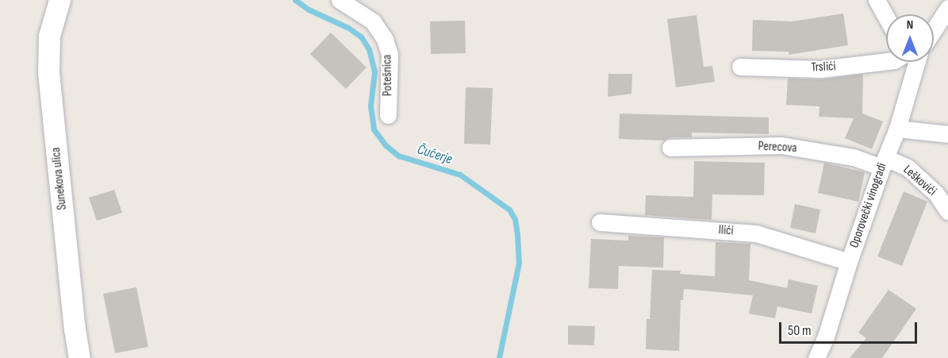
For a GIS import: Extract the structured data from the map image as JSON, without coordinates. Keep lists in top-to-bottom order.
{
  "streets": {
    "street": [
      "Trslići",
      "Potešnica",
      "Perecova",
      "Sunekova ulica",
      "Leškovići",
      "Oporovečki vinogradi",
      "Ilići"
    ]
  },
  "crossings": [
    ["Perecova", "Leškovići"],
    ["Perecova", "Oporovečki vinogradi"],
    ["Leškovići", "Oporovečki vinogradi"],
    ["Oporovečki vinogradi", "Ilići"]
  ],
  "water": ["Čučerje"],
  "scale_bar": "50 m",
  "north": "top"
}
